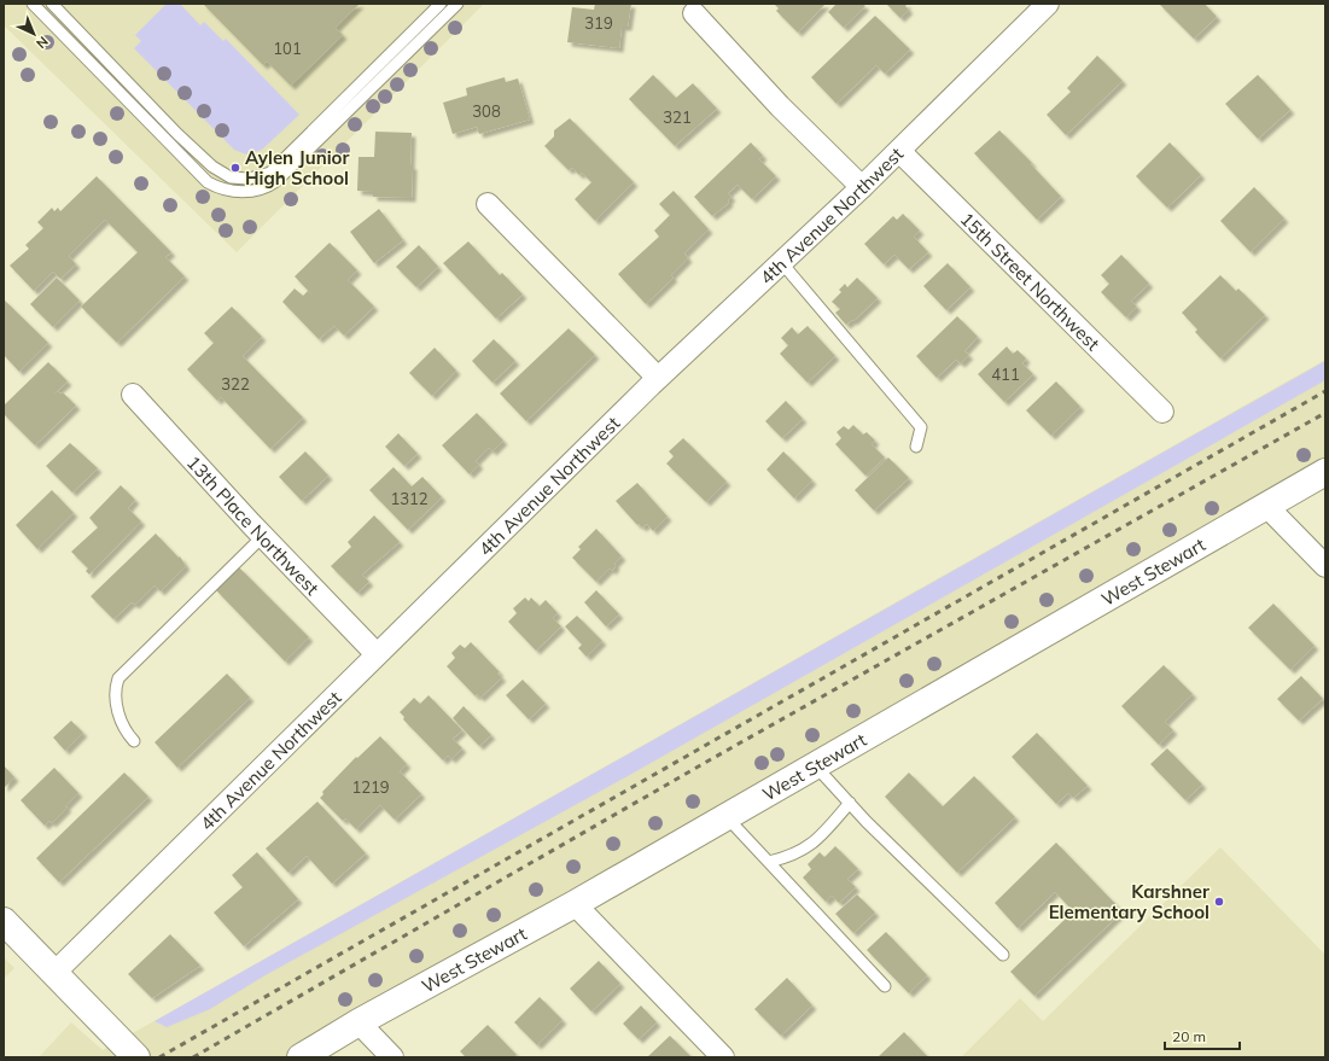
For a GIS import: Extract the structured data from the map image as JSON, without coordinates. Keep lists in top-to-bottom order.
{
  "streets": {
    "street": [
      "4th Avenue Northwest",
      "15th Street Northwest",
      "13th Place Northwest",
      "West Stewart"
    ]
  },
  "crossings": [
    ["4th Avenue Northwest", "15th Street Northwest"],
    ["4th Avenue Northwest", "13th Place Northwest"]
  ],
  "places": ["Aylen Junior High School", "Karshner Elementary School"],
  "house_numbers": [
    "319",
    "101",
    "308",
    "321",
    "411",
    "322",
    "1312",
    "1219"
  ],
  "scale_bar": "20 m",
  "north": "bottom right"
}
